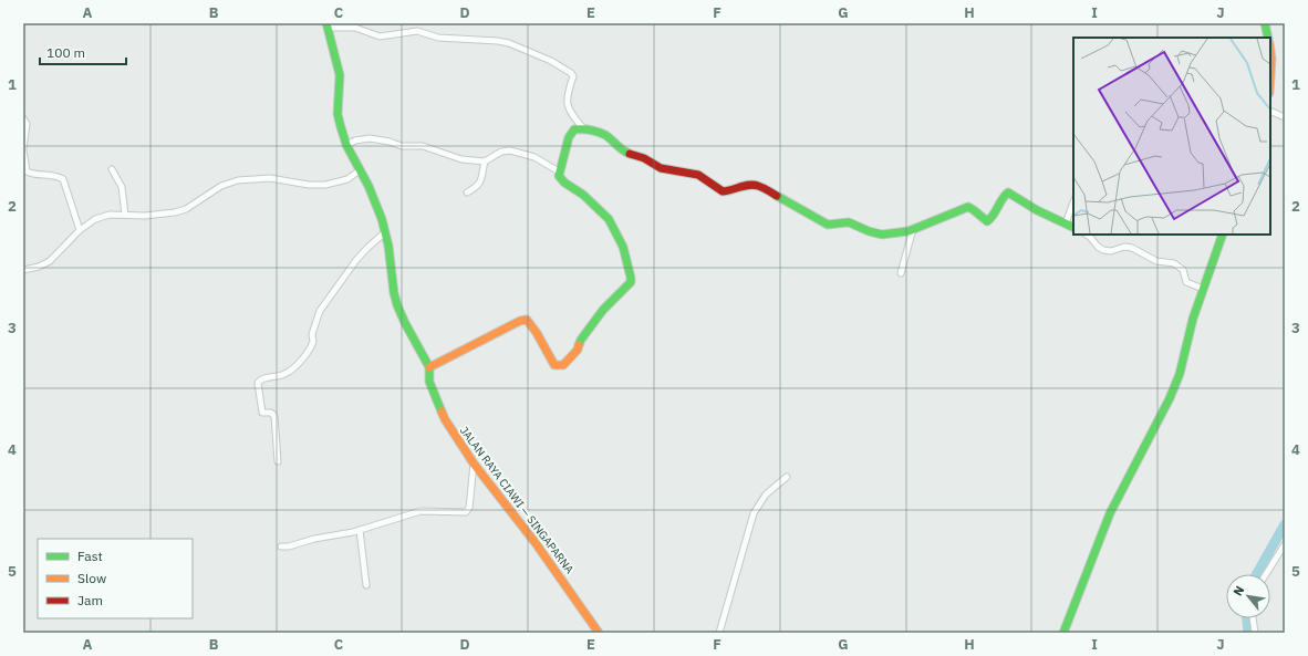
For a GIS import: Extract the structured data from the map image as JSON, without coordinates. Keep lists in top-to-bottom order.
{
  "streets": {
    "street": ["JALAN RAYA CIAWI — SINGAPARNA"]
  },
  "legend": ["Fast", "Slow", "Jam"],
  "scale_bar": "100 m",
  "north": "top left",
  "grid": {
    "columns": [
      "A",
      "B",
      "C",
      "D",
      "E",
      "F",
      "G",
      "H",
      "I",
      "J"
    ],
    "rows": [
      "1",
      "2",
      "3",
      "4",
      "5"
    ]
  }
}
